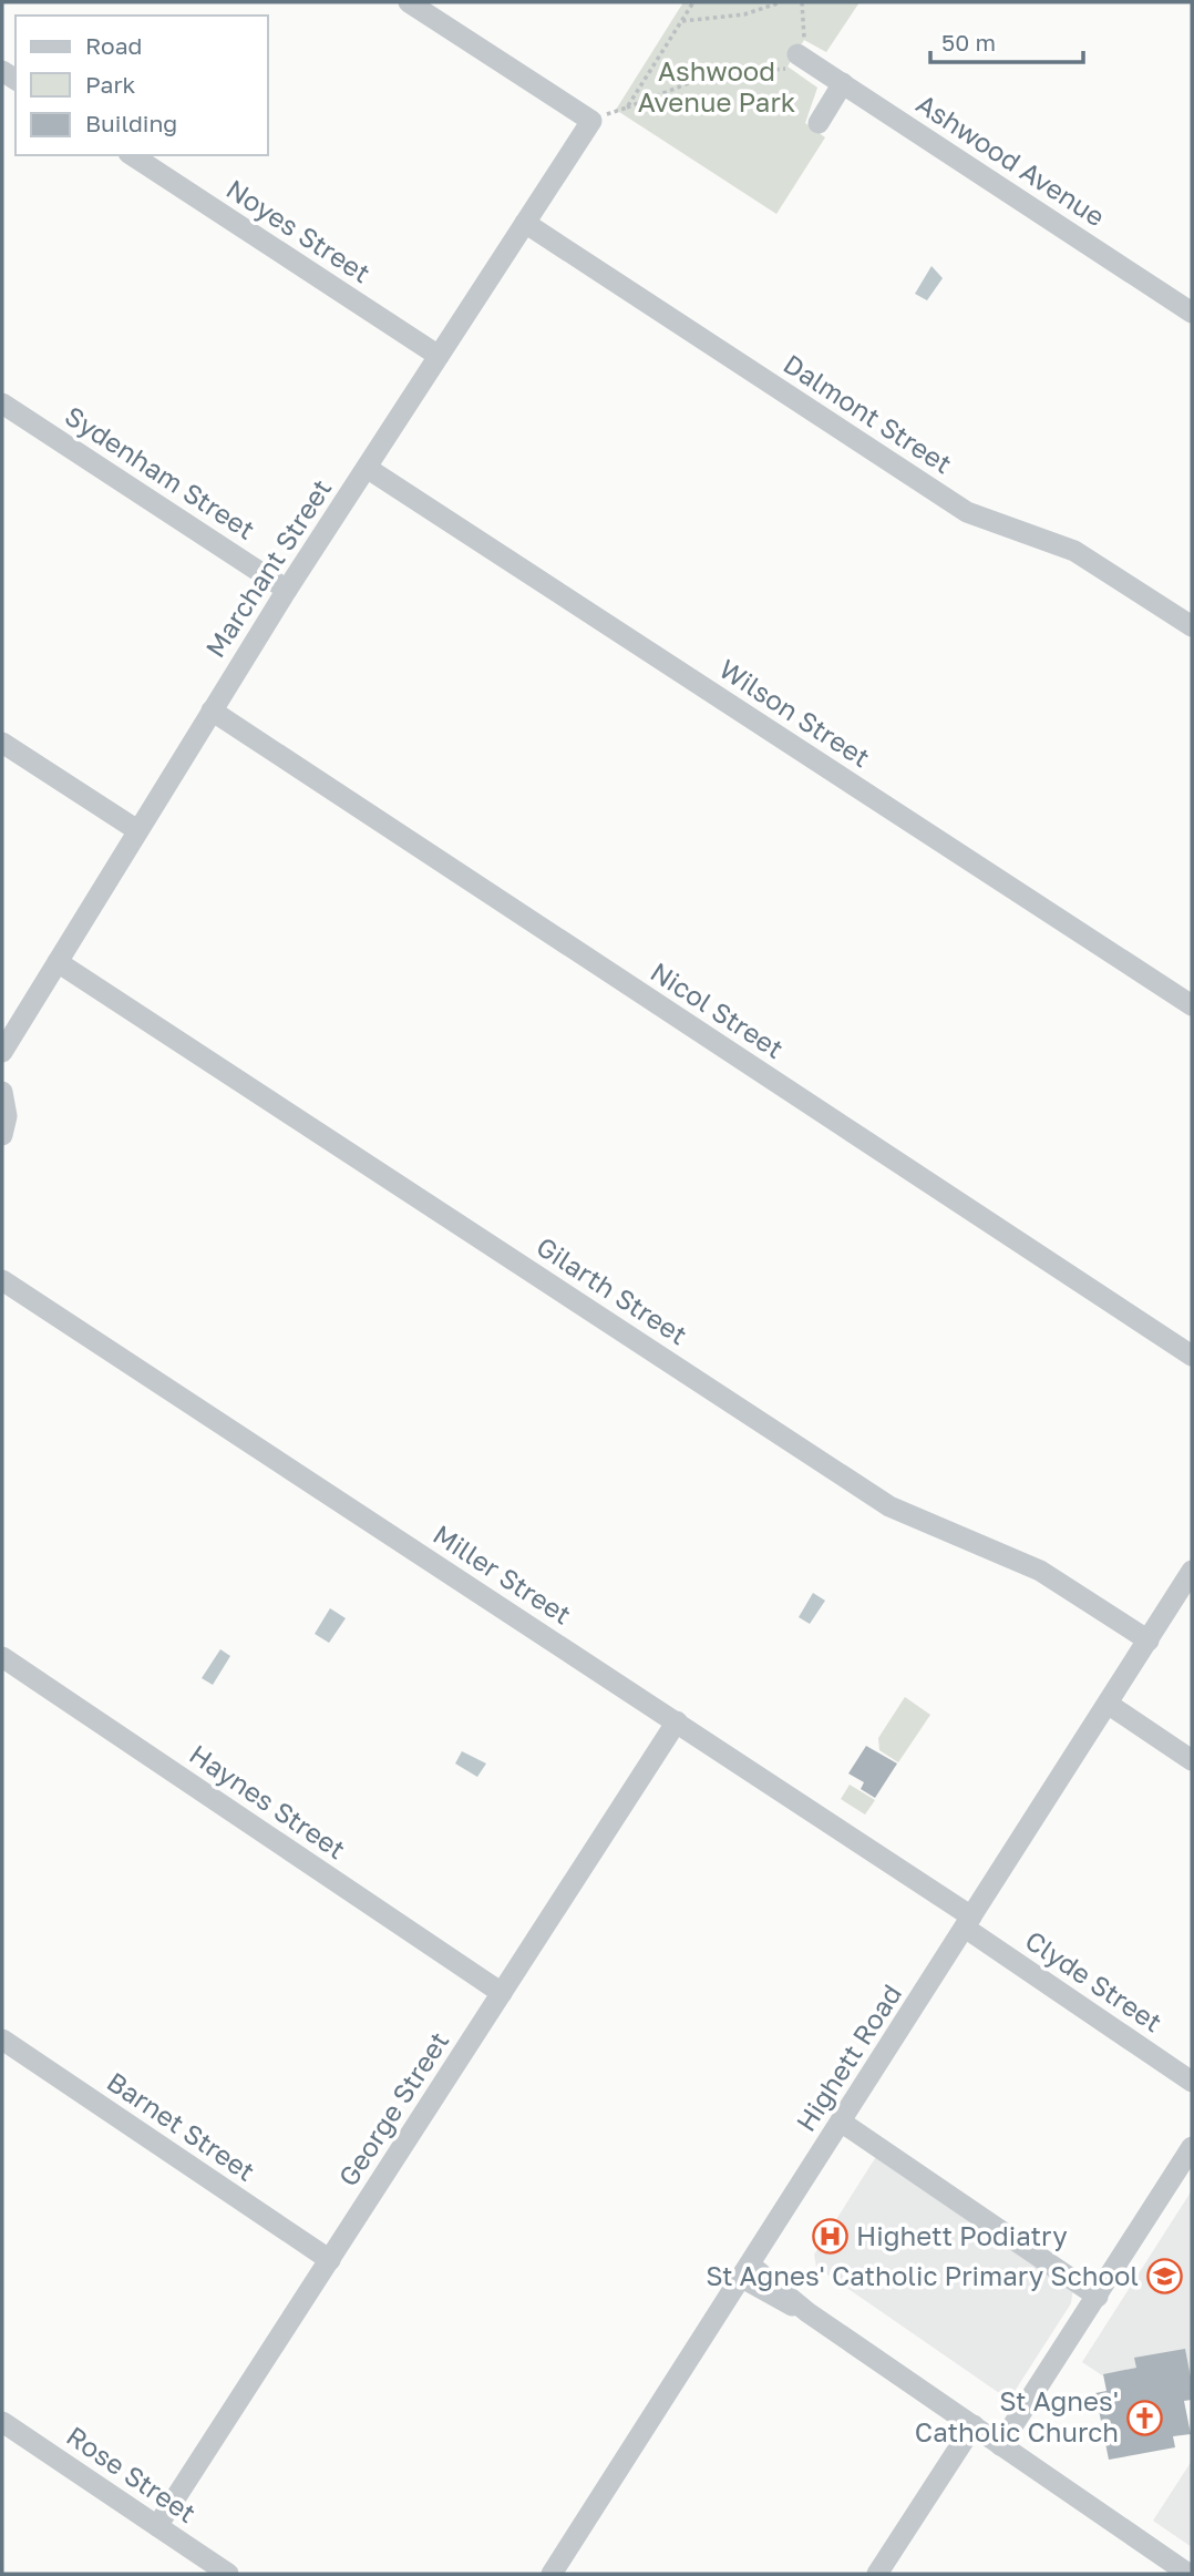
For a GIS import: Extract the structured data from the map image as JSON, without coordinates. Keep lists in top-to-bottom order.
{
  "streets": {
    "street": [
      "Ashwood Avenue",
      "Noyes Street",
      "Dalmont Street",
      "Sydenham Street",
      "Marchant Street",
      "Wilson Street",
      "Nicol Street",
      "Gilarth Street",
      "Miller Street",
      "Haynes Street",
      "Clyde Street",
      "Highett Road",
      "George Street",
      "Barnet Street",
      "Rose Street"
    ]
  },
  "crossings": [
    ["Noyes Street", "Marchant Street"],
    ["Dalmont Street", "Marchant Street"],
    ["Sydenham Street", "Marchant Street"],
    ["Marchant Street", "Wilson Street"],
    ["Marchant Street", "Nicol Street"],
    ["Marchant Street", "Gilarth Street"],
    ["Gilarth Street", "Highett Road"],
    ["Miller Street", "Clyde Street"],
    ["Miller Street", "Highett Road"],
    ["Miller Street", "George Street"],
    ["Haynes Street", "George Street"],
    ["Clyde Street", "Highett Road"],
    ["George Street", "Barnet Street"],
    ["George Street", "Rose Street"]
  ],
  "parks": ["Ashwood Avenue Park"],
  "places": {
    "hospital": ["Highett Podiatry"],
    "school or university": ["St Agnes' Catholic Primary School"],
    "church": ["St Agnes' Catholic Church"]
  },
  "legend": ["Road", "Park", "Building"],
  "scale_bar": "50 m"
}
